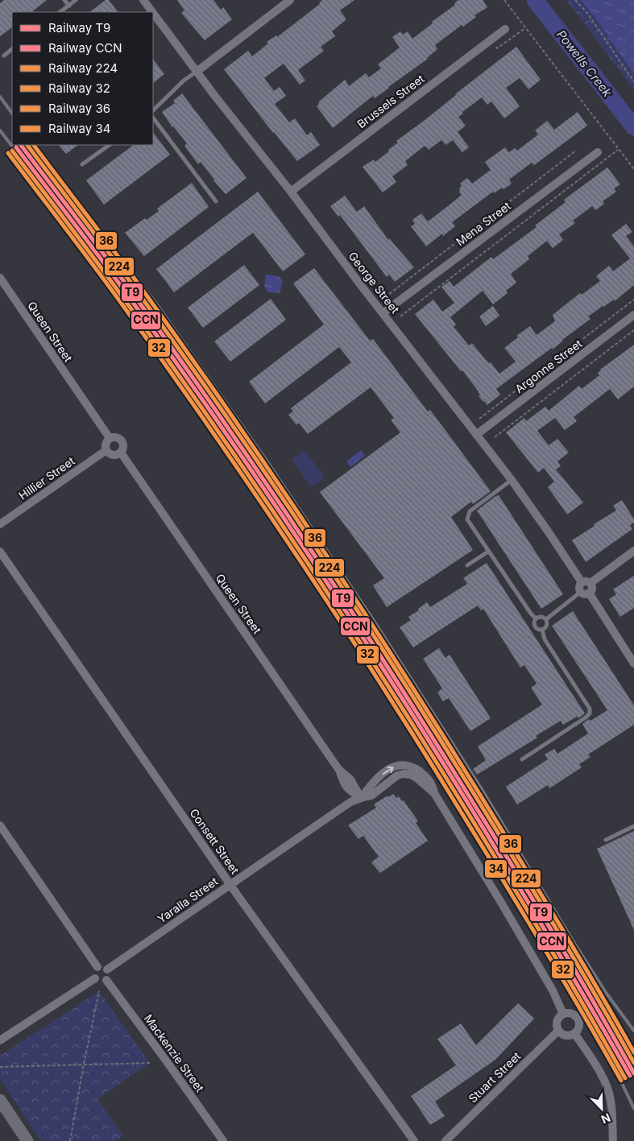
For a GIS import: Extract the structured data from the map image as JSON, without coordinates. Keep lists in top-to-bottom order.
{
  "streets": {
    "street": [
      "Brussels Street",
      "Mena Street",
      "George Street",
      "Queen Street",
      "Argonne Street",
      "Hillier Street",
      "Consett Street",
      "Yaralla Street",
      "Mackenzie Street",
      "Stuart Street"
    ]
  },
  "crossings": [
    ["Brussels Street", "George Street"],
    ["Mena Street", "George Street"],
    ["George Street", "Argonne Street"],
    ["Queen Street", "Hillier Street"],
    ["Queen Street", "Yaralla Street"],
    ["Consett Street", "Yaralla Street"],
    ["Yaralla Street", "Mackenzie Street"]
  ],
  "water": ["Powells Creek"],
  "lines": [
    "rail line T9",
    "rail line 224",
    "rail line 36",
    "rail line CCN",
    "rail line 32",
    "rail line 34"
  ],
  "legend": [
    "Railway T9",
    "Railway CCN",
    "Railway 224",
    "Railway 32",
    "Railway 36",
    "Railway 34"
  ],
  "north": "bottom right"
}
